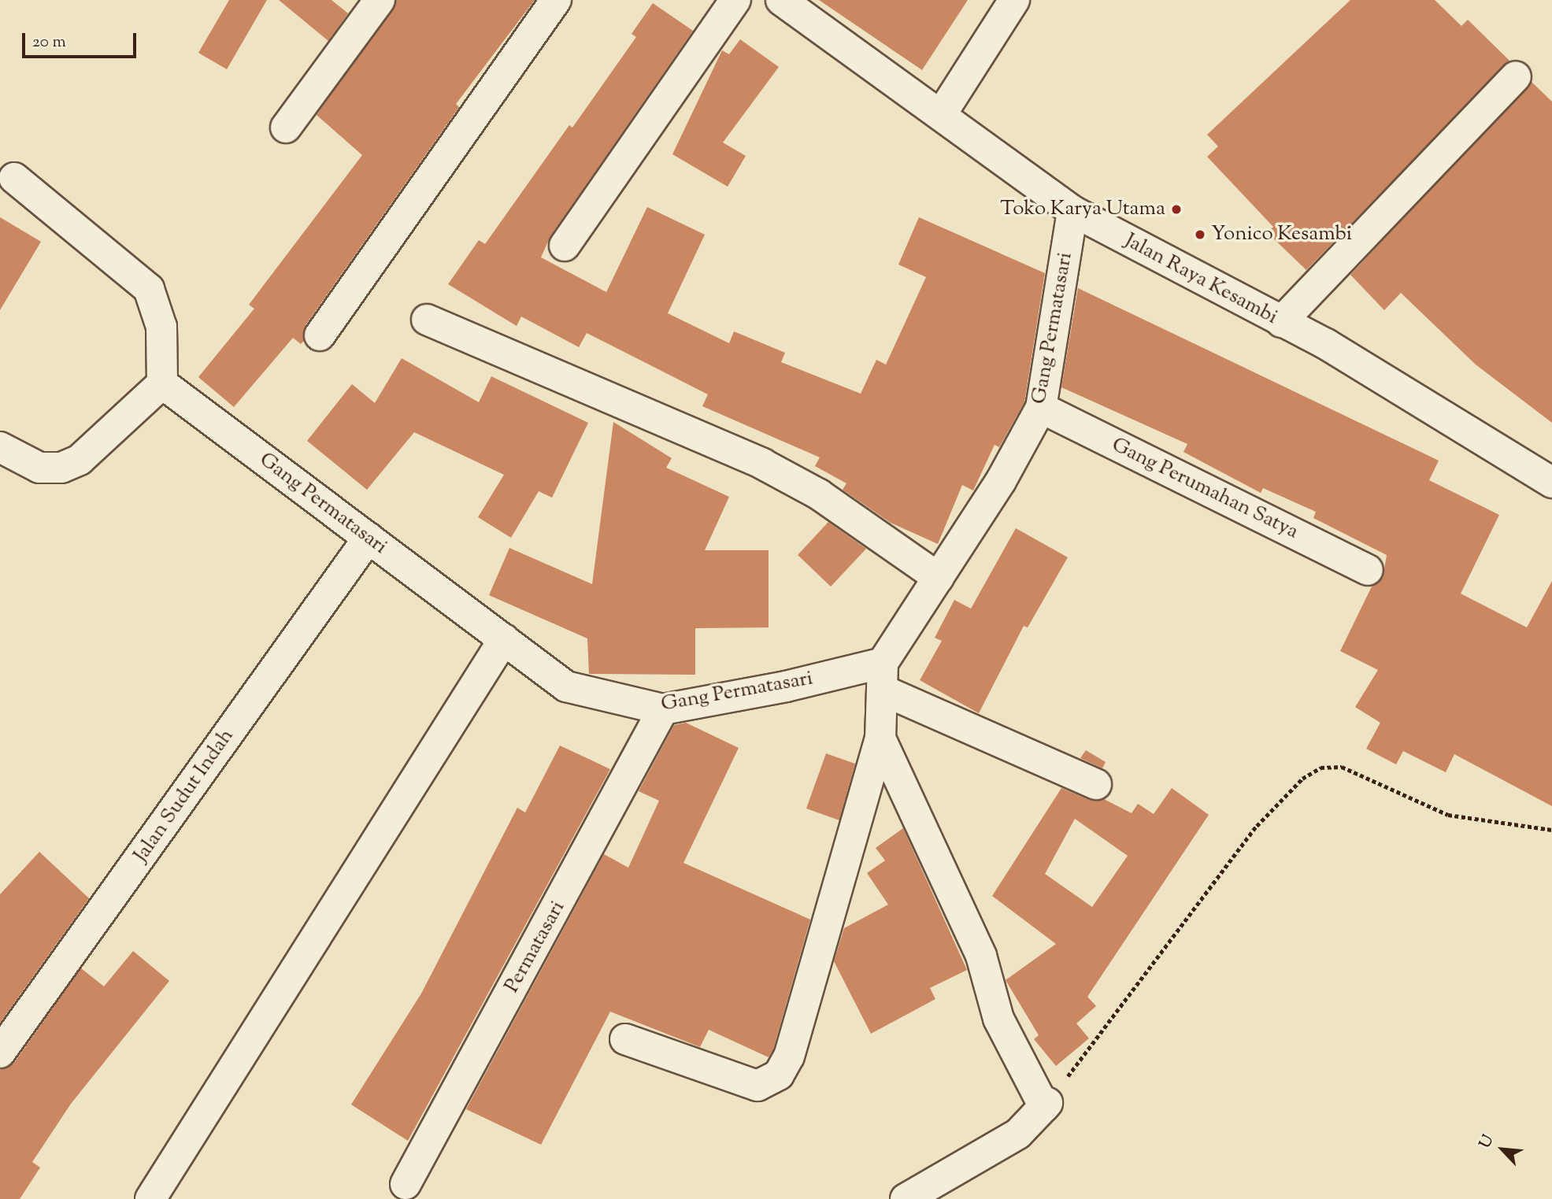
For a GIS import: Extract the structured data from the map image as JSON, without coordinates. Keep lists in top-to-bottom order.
{
  "streets": {
    "street": [
      "Jalan Raya Kesambi",
      "Gang Permatasari",
      "Gang Perumahan Satya",
      "Jalan Sudut Indah",
      "Permatasari"
    ]
  },
  "crossings": [
    ["Jalan Raya Kesambi", "Gang Permatasari"],
    ["Gang Permatasari", "Gang Perumahan Satya"],
    ["Gang Permatasari", "Jalan Sudut Indah"],
    ["Gang Permatasari", "Permatasari"]
  ],
  "places": ["Toko Karya Utama", "Yonico Kesambi"],
  "scale_bar": "20 m",
  "north": "top left"
}
